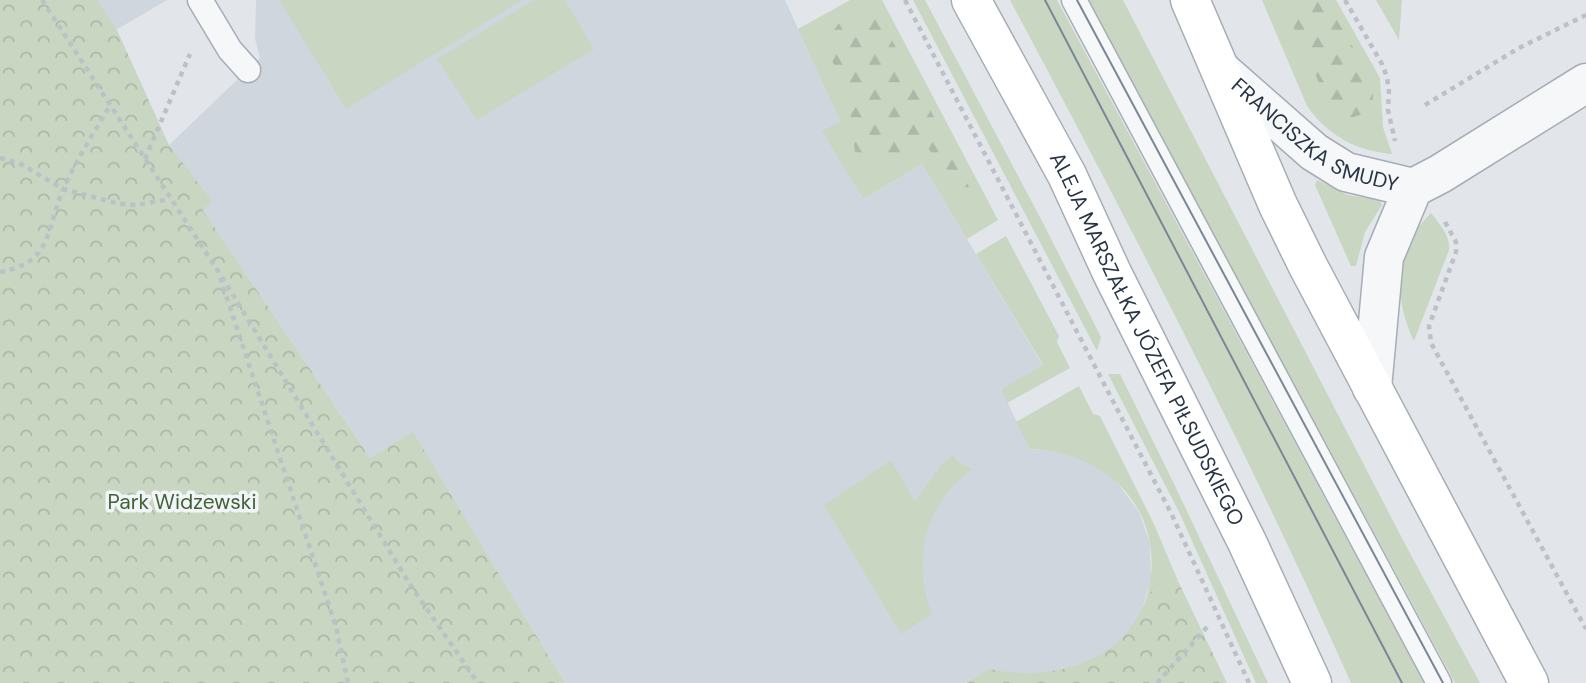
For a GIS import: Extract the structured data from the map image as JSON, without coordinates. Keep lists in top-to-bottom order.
{
  "streets": {
    "main road": ["ALEJA MARSZAŁKA JÓZEFA PIŁSUDSKIEGO"],
    "street": ["FRANCISZKA SMUDY"]
  },
  "parks": ["Park Widzewski"]
}
